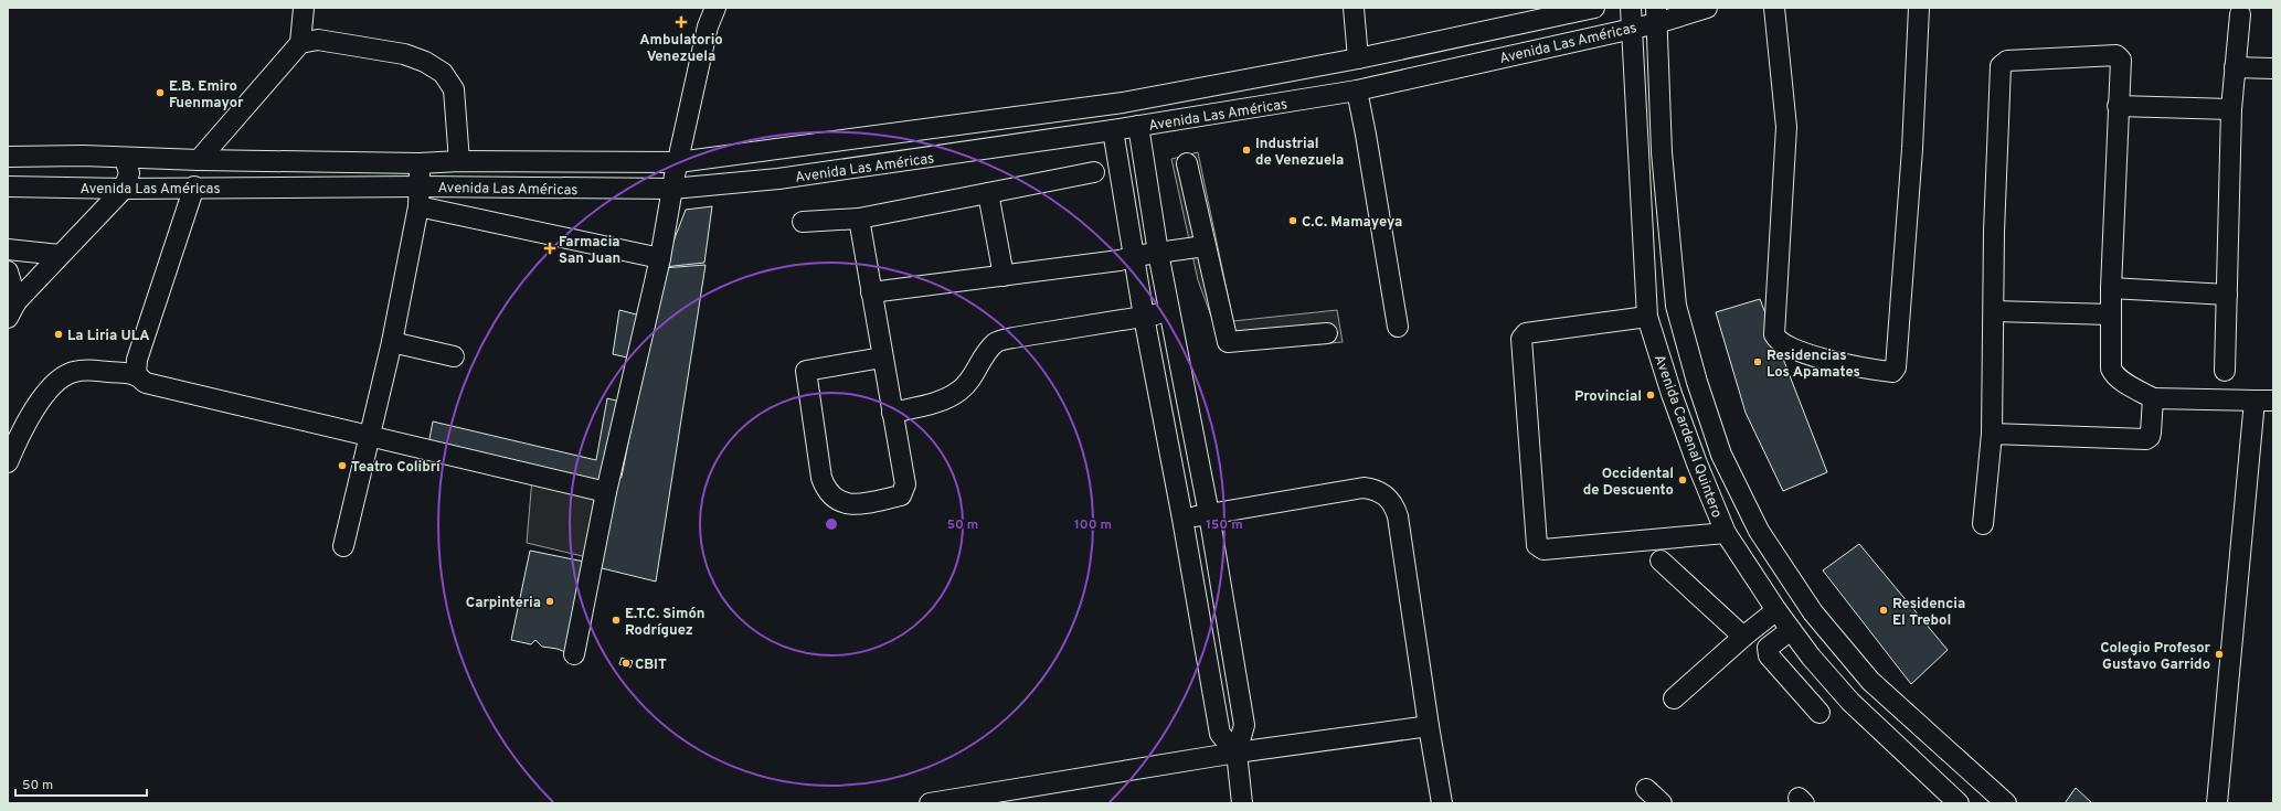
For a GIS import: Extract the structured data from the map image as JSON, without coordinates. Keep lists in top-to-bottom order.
{
  "streets": {
    "street": ["Avenida Las Américas", "Avenida Cardenal Quintero"]
  },
  "crossings": [
    ["Avenida Las Américas", "Avenida Cardenal Quintero"]
  ],
  "places": {
    "health": ["Ambulatorio Venezuela", "Farmacia San Juan"],
    "other": [
      "E.B. Emiro Fuenmayor",
      "Industrial de Venezuela",
      "C.C. Mamayeya",
      "La Liria ULA",
      "Residencias Los Apamates",
      "Provincial",
      "Teatro Colibrí",
      "Occidental de Descuento",
      "Carpinteria",
      "Residencia El Trebol",
      "E.T.C. Simón Rodríguez",
      "Colegio Profesor Gustavo Garrido",
      "CBIT"
    ]
  },
  "scale_bar": "50 m",
  "rings": ["50 m", "100 m", "150 m"]
}
